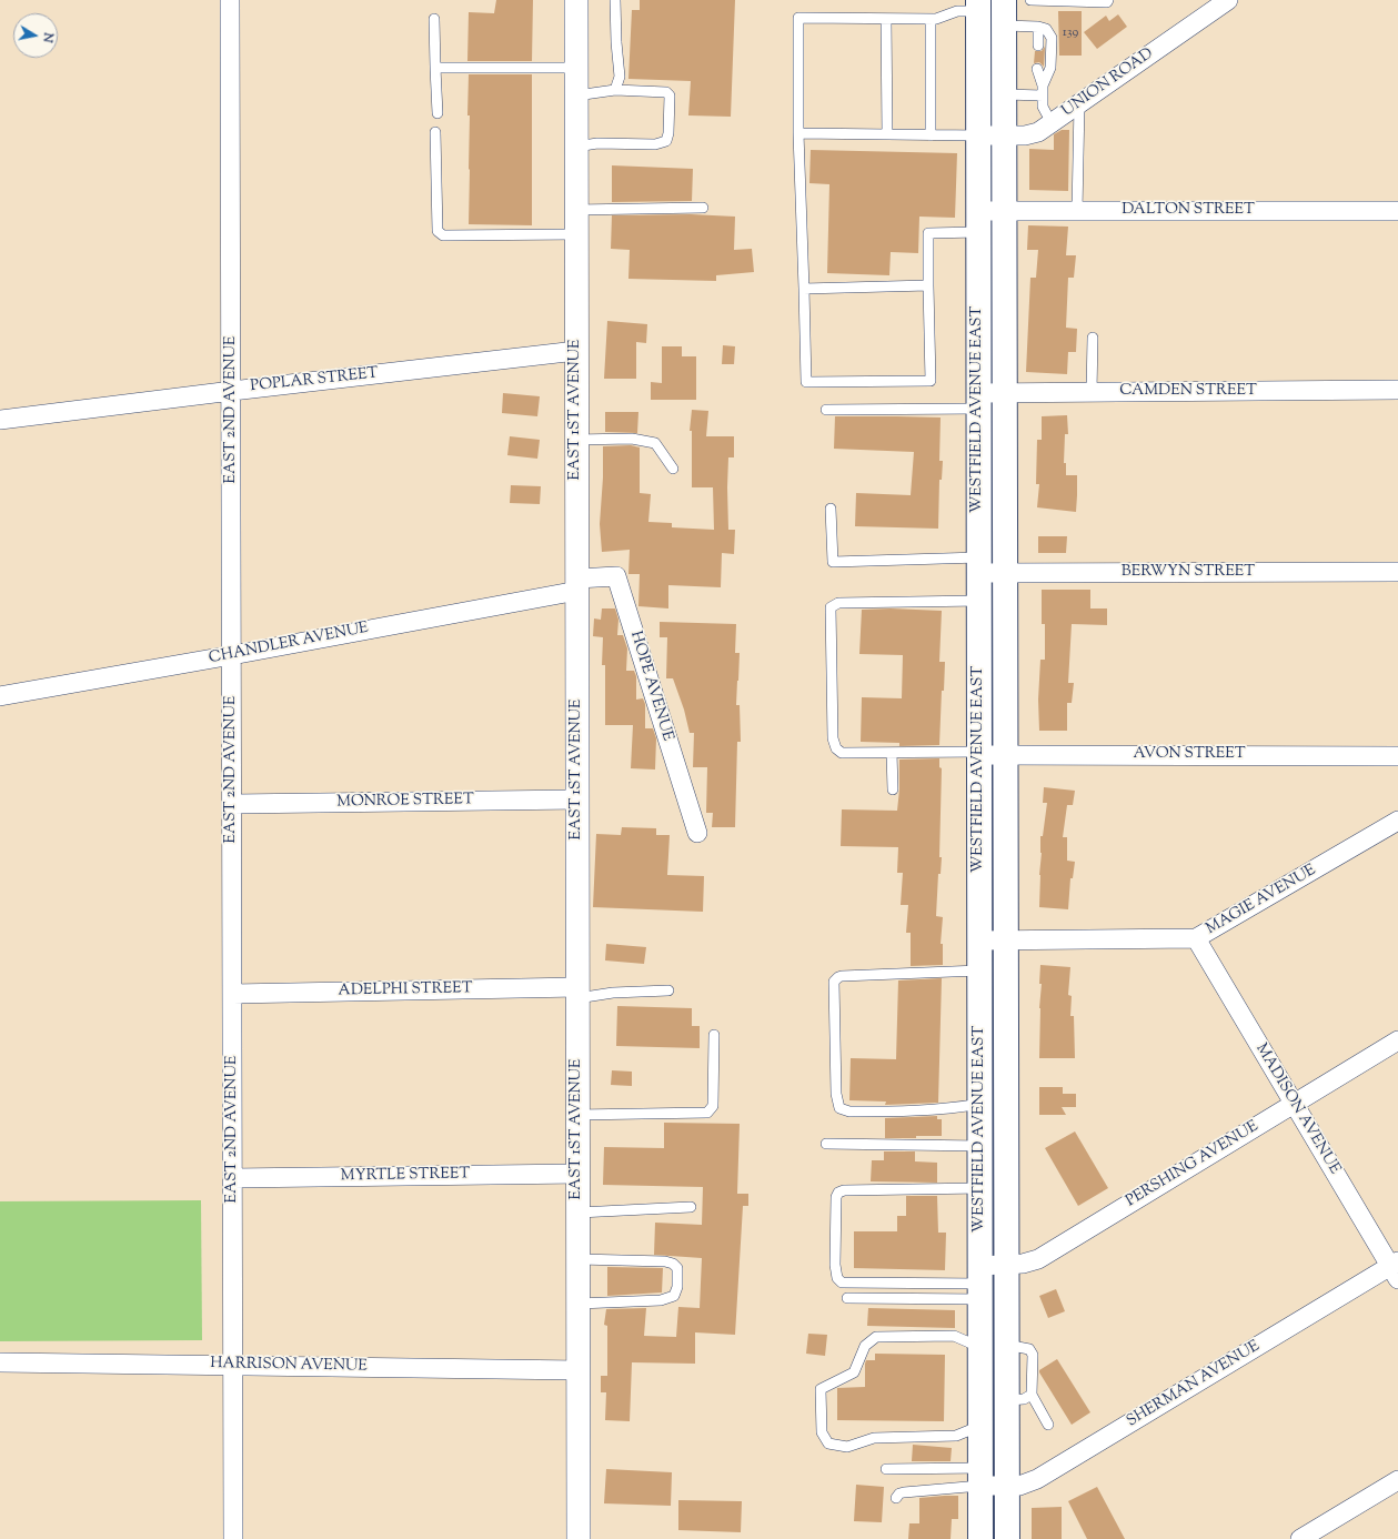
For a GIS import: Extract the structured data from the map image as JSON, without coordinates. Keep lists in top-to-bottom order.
{
  "streets": {
    "main road": ["WESTFIELD AVENUE EAST"],
    "street": [
      "UNION ROAD",
      "DALTON STREET",
      "POPLAR STREET",
      "CAMDEN STREET",
      "EAST 2ND AVENUE",
      "EAST 1ST AVENUE",
      "BERWYN STREET",
      "CHANDLER AVENUE",
      "HOPE AVENUE",
      "AVON STREET",
      "MONROE STREET",
      "MAGIE AVENUE",
      "ADELPHI STREET",
      "MADISON AVENUE",
      "PERSHING AVENUE",
      "MYRTLE STREET",
      "HARRISON AVENUE",
      "SHERMAN AVENUE"
    ]
  },
  "crossings": [
    ["UNION ROAD", "WESTFIELD AVENUE EAST"],
    ["DALTON STREET", "WESTFIELD AVENUE EAST"],
    ["POPLAR STREET", "EAST 2ND AVENUE"],
    ["POPLAR STREET", "EAST 1ST AVENUE"],
    ["CAMDEN STREET", "WESTFIELD AVENUE EAST"],
    ["EAST 2ND AVENUE", "CHANDLER AVENUE"],
    ["EAST 2ND AVENUE", "MONROE STREET"],
    ["EAST 2ND AVENUE", "ADELPHI STREET"],
    ["EAST 2ND AVENUE", "MYRTLE STREET"],
    ["EAST 2ND AVENUE", "HARRISON AVENUE"],
    ["EAST 1ST AVENUE", "CHANDLER AVENUE"],
    ["EAST 1ST AVENUE", "HOPE AVENUE"],
    ["EAST 1ST AVENUE", "MONROE STREET"],
    ["EAST 1ST AVENUE", "ADELPHI STREET"],
    ["EAST 1ST AVENUE", "MYRTLE STREET"],
    ["EAST 1ST AVENUE", "HARRISON AVENUE"],
    ["WESTFIELD AVENUE EAST", "BERWYN STREET"],
    ["WESTFIELD AVENUE EAST", "AVON STREET"],
    ["WESTFIELD AVENUE EAST", "MAGIE AVENUE"],
    ["WESTFIELD AVENUE EAST", "PERSHING AVENUE"],
    ["WESTFIELD AVENUE EAST", "SHERMAN AVENUE"],
    ["CHANDLER AVENUE", "HOPE AVENUE"],
    ["MAGIE AVENUE", "MADISON AVENUE"],
    ["MADISON AVENUE", "PERSHING AVENUE"],
    ["MADISON AVENUE", "SHERMAN AVENUE"]
  ],
  "house_numbers": ["139"],
  "north": "right"
}
